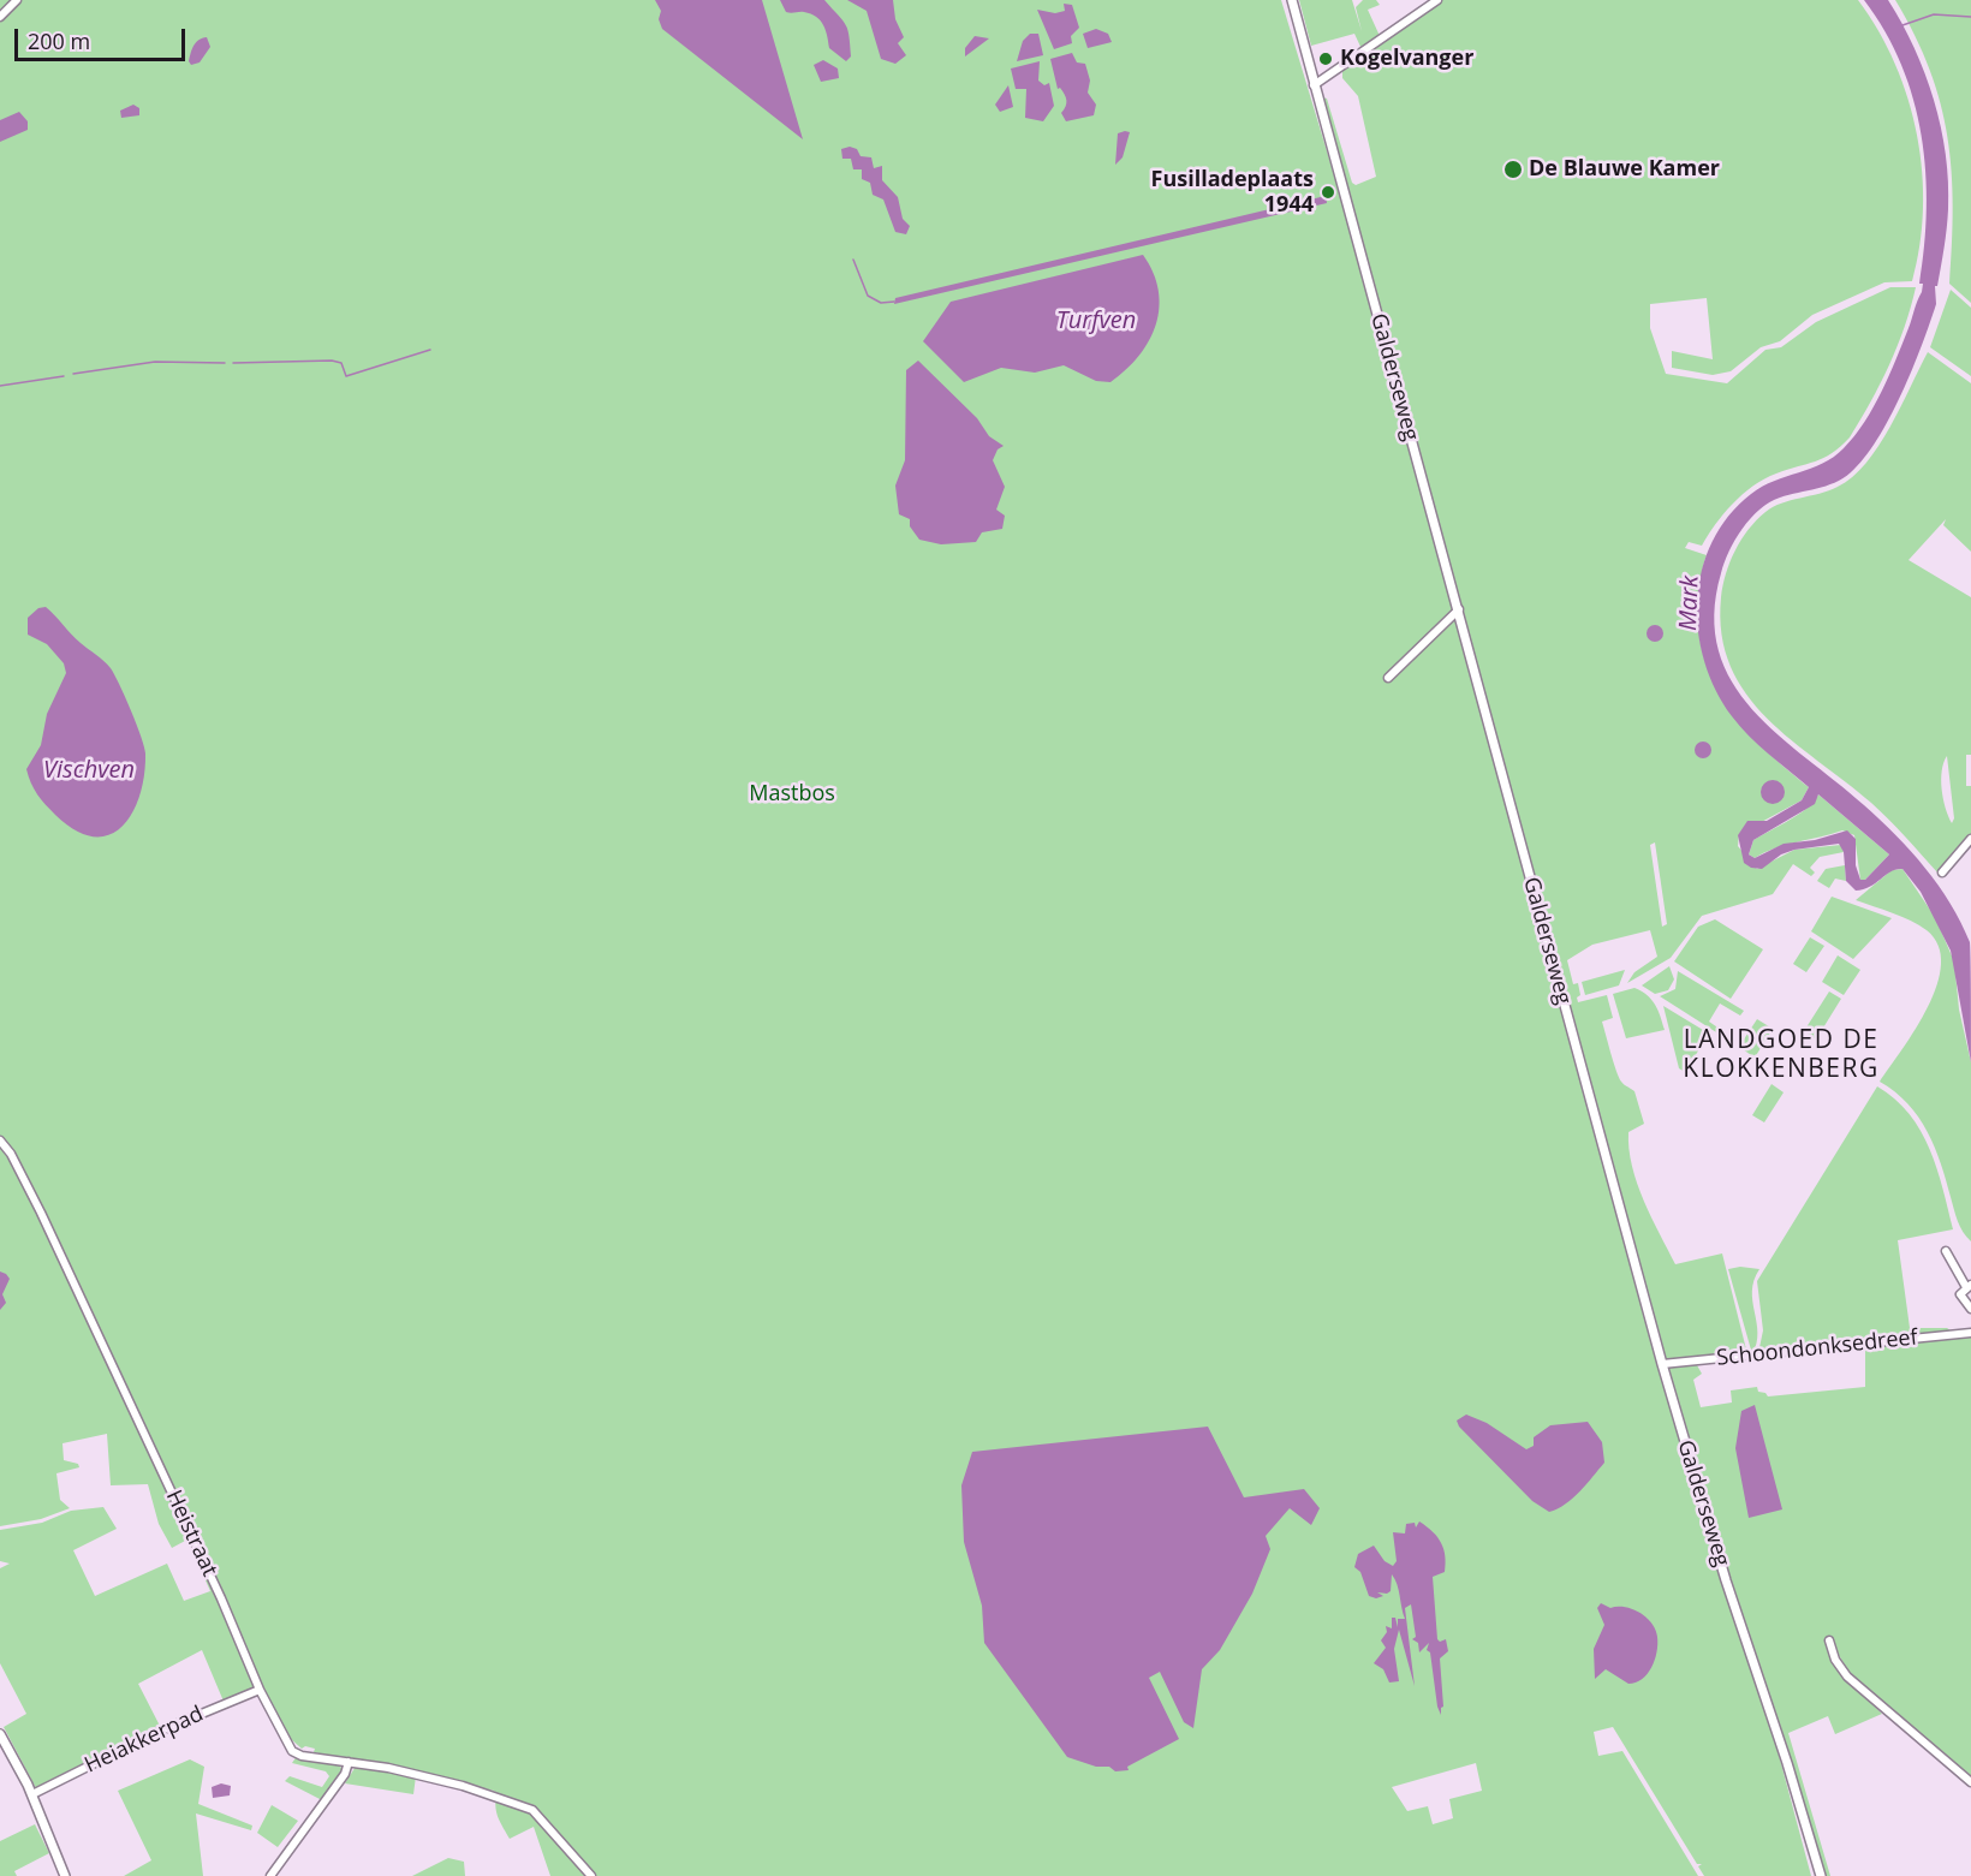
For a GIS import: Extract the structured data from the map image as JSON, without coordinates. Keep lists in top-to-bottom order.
{
  "streets": {
    "street": [
      "Galderseweg",
      "Schoondonksedreef",
      "Heistraat",
      "Heiakkerpad"
    ]
  },
  "crossings": [
    ["Galderseweg", "Schoondonksedreef"],
    ["Heistraat", "Heiakkerpad"]
  ],
  "districts": ["LANDGOED DE KLOKKENBERG"],
  "water": ["Turfven", "Mark", "Vischven"],
  "parks": ["Mastbos"],
  "places": ["Kogelvanger", "De Blauwe Kamer", "Fusilladeplaats 1944"],
  "scale_bar": "200 m"
}
